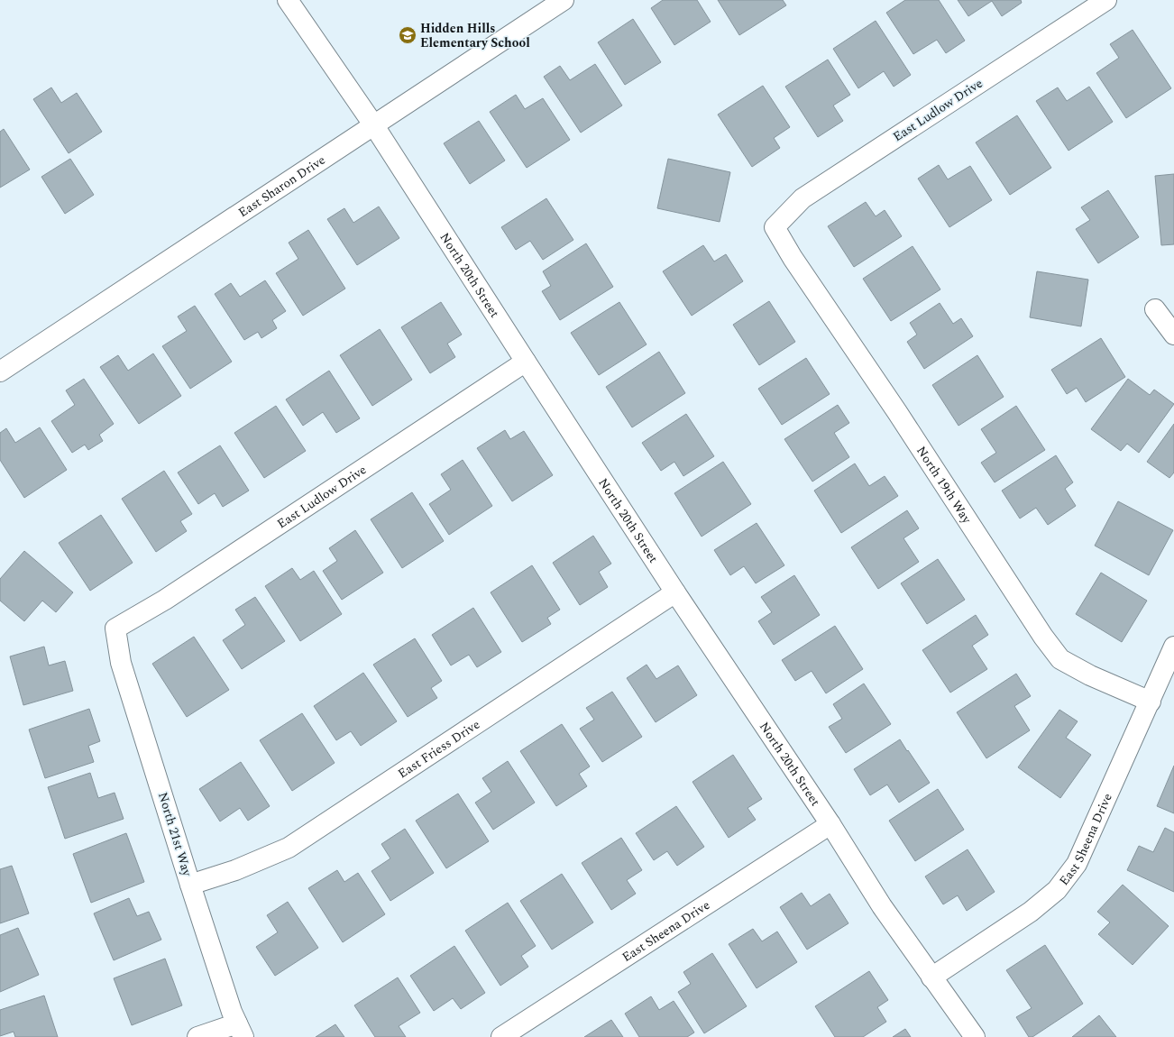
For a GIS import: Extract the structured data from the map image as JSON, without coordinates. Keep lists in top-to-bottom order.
{
  "streets": {
    "street": [
      "East Ludlow Drive",
      "East Sharon Drive",
      "North 20th Street",
      "North 19th Way",
      "East Friess Drive",
      "North 21st Way",
      "East Sheena Drive"
    ]
  },
  "crossings": [
    ["East Ludlow Drive", "North 20th Street"],
    ["East Ludlow Drive", "North 19th Way"],
    ["East Ludlow Drive", "North 21st Way"],
    ["East Sharon Drive", "North 20th Street"],
    ["North 20th Street", "East Friess Drive"],
    ["North 20th Street", "East Sheena Drive"],
    ["North 19th Way", "East Sheena Drive"],
    ["East Friess Drive", "North 21st Way"]
  ],
  "places": {
    "school or university": ["Hidden Hills Elementary School"]
  }
}
